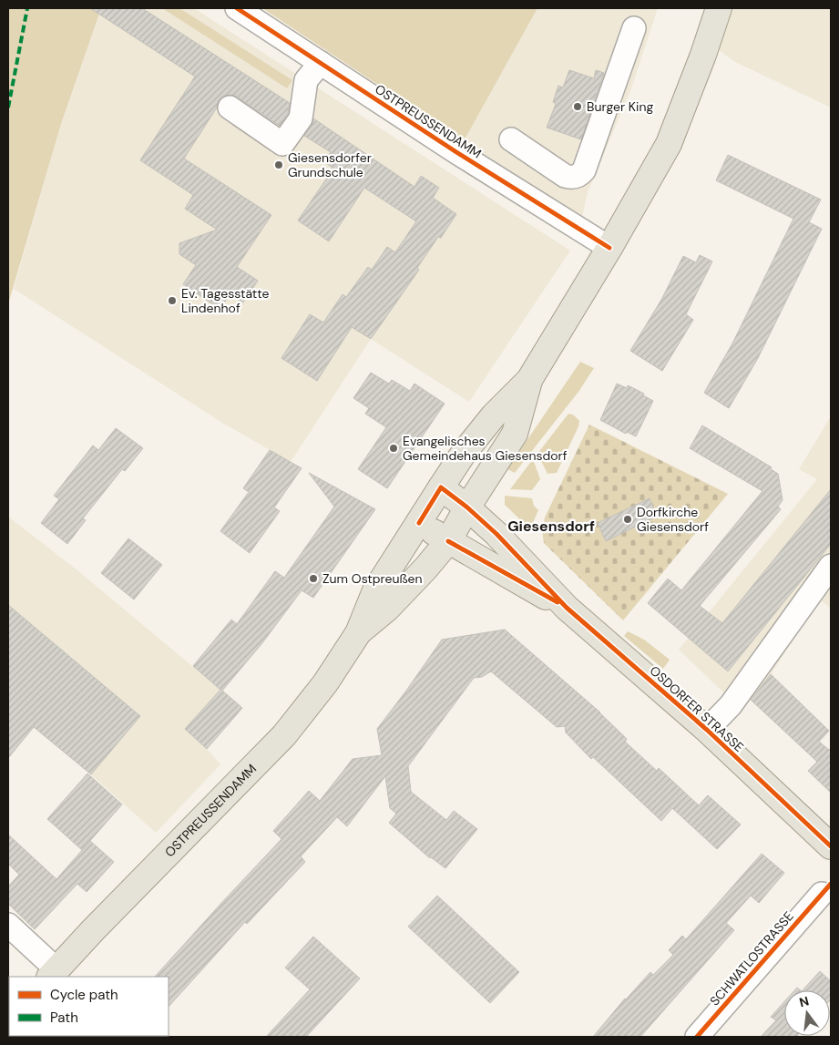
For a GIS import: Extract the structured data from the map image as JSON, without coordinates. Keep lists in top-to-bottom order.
{
  "streets": {
    "main road": ["OSTPREUSSENDAMM", "OSDORFER STRASSE"],
    "street": ["SCHWATLOSTRASSE"]
  },
  "crossings": [
    ["OSTPREUSSENDAMM", "OSDORFER STRASSE"]
  ],
  "districts": ["Giesensdorf"],
  "places": [
    "Burger King",
    "Giesensdorfer Grundschule",
    "Ev. Tagesstätte Lindenhof",
    "Evangelisches Gemeindehaus Giesensdorf",
    "Dorfkirche Giesensdorf",
    "Zum Ostpreußen"
  ],
  "legend": ["Cycle path", "Path"],
  "north": "top"
}
